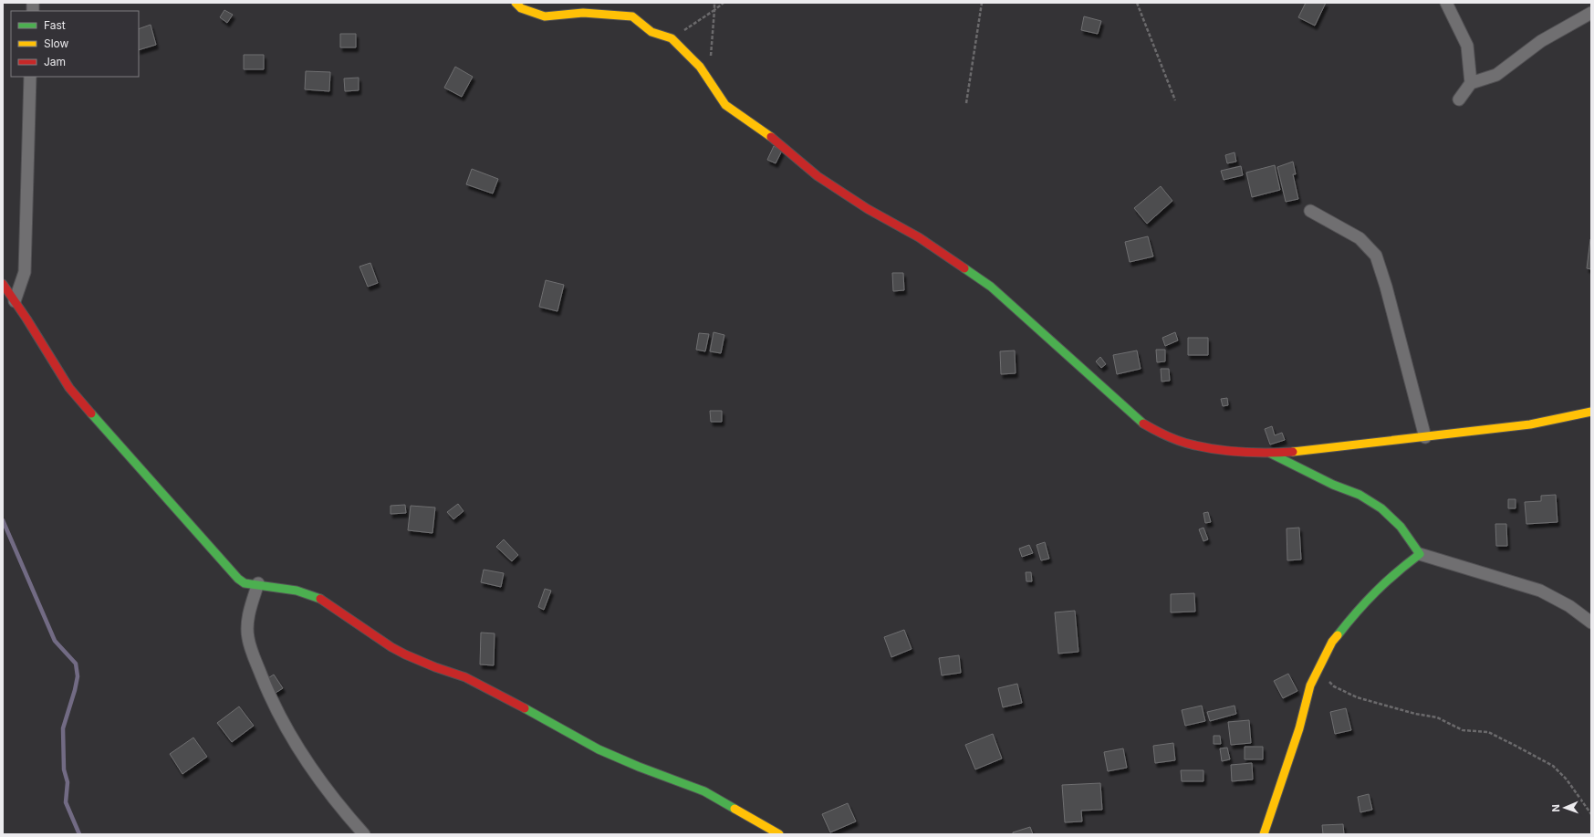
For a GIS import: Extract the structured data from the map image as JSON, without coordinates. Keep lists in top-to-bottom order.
{
  "legend": ["Fast", "Slow", "Jam"],
  "north": "left"
}
